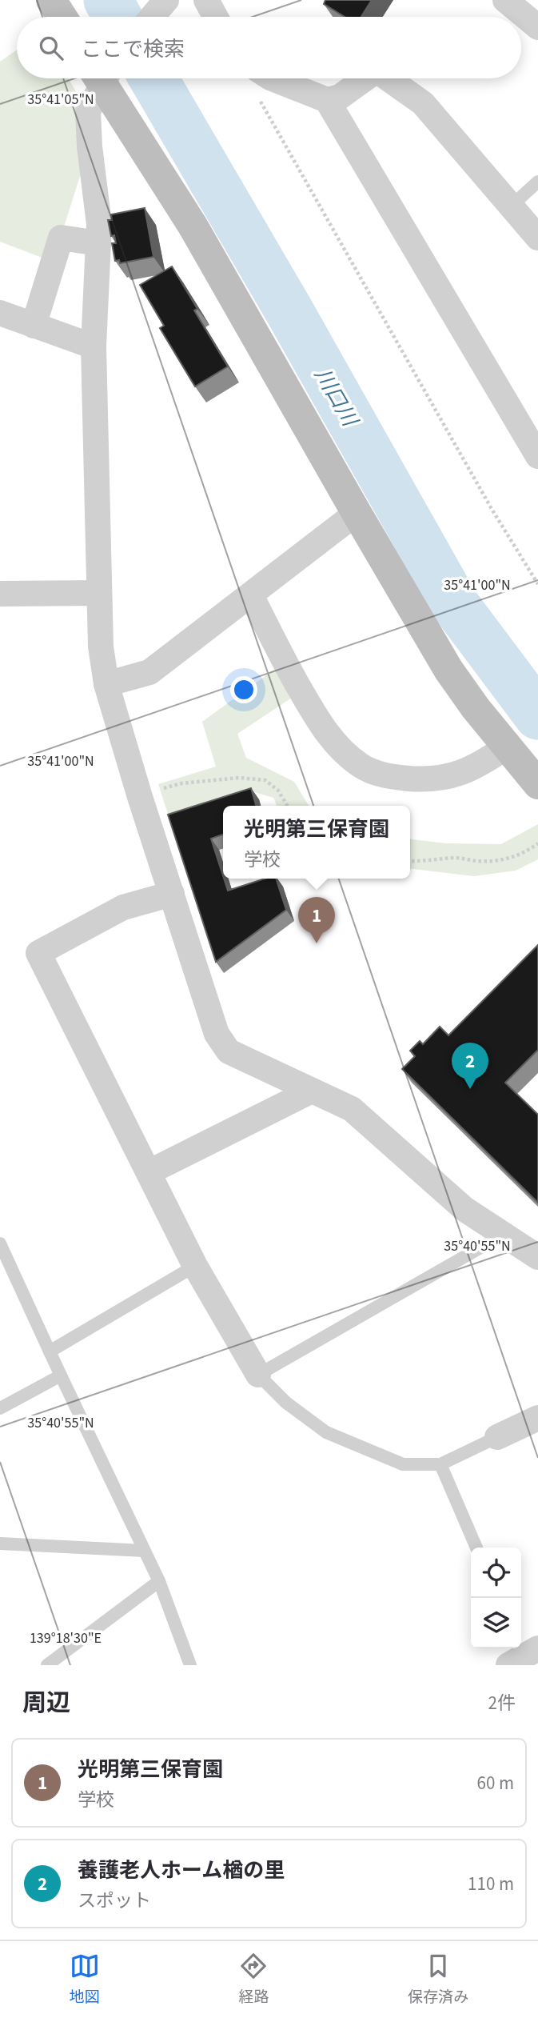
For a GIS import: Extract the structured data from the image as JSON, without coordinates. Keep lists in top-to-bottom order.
{
  "water": ["川口川"],
  "page": {
    "search": "ここで検索",
    "popup": ["光明第三保育園", "学校"],
    "pins": ["1", "2"],
    "heading": ["周辺", "2件"],
    "list": [
      {
        "mark": "1",
        "name": "光明第三保育園",
        "note": "学校",
        "value": "60 m"
      },
      {
        "mark": "2",
        "name": "養護老人ホーム楢の里",
        "note": "スポット",
        "value": "110 m"
      }
    ],
    "nav": ["地図", "経路", "保存済み"]
  },
  "coordinates": [
    "35°41'05\"N",
    "35°41'00\"N",
    "35°40'55\"N",
    "139°18'30\"E"
  ]
}
